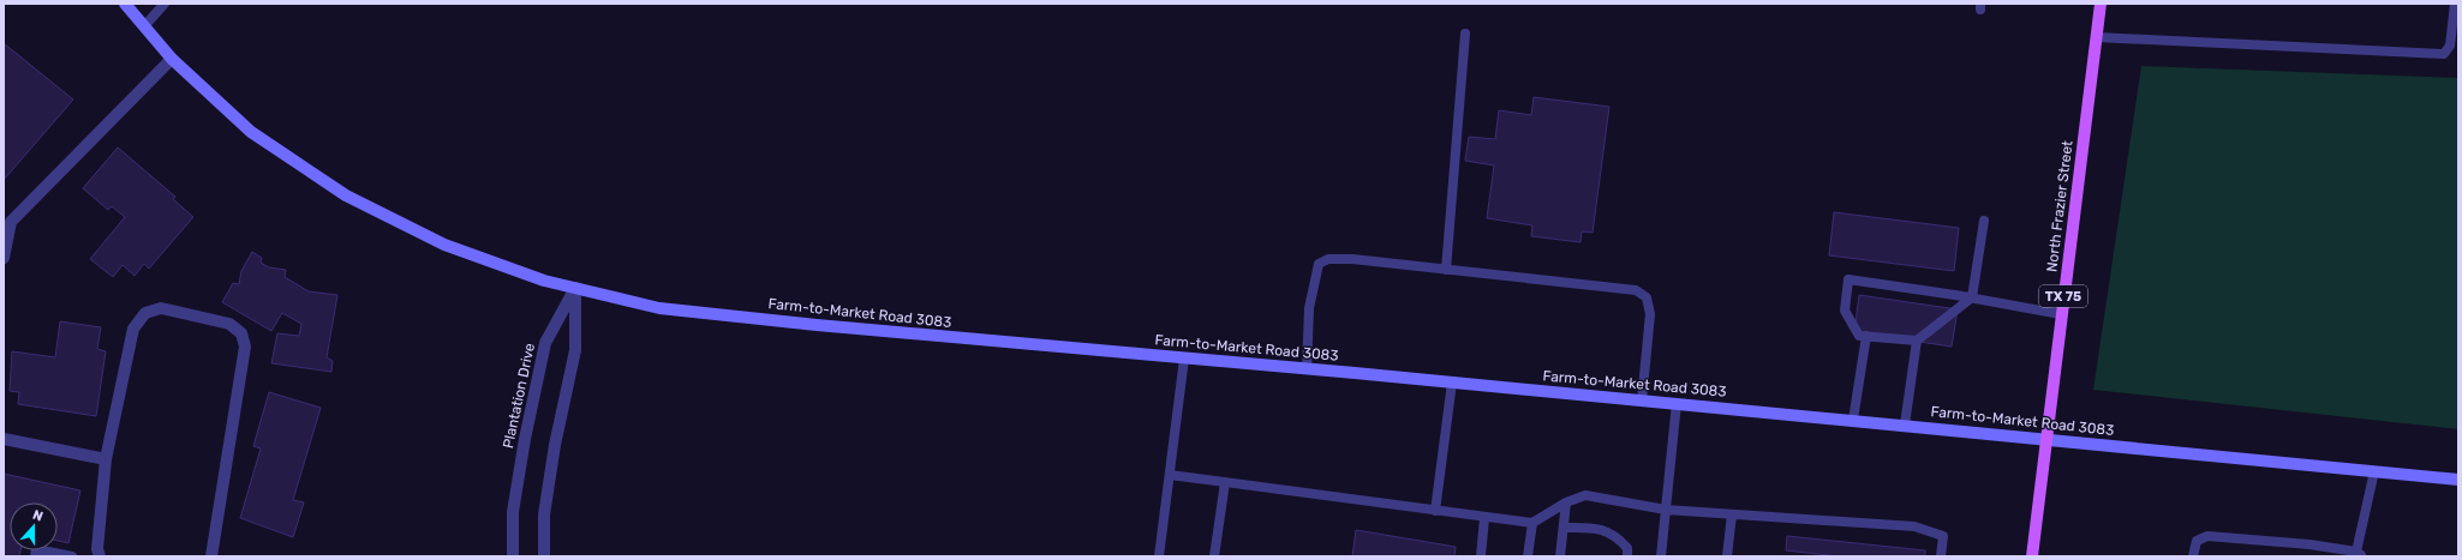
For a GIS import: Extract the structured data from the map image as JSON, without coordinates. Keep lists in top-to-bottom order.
{
  "streets": {
    "main road": ["North Frazier Street", "TX 75", "Farm-to-Market Road 3083"],
    "street": ["Plantation Drive"]
  },
  "crossings": [
    ["North Frazier Street", "Farm-to-Market Road 3083"],
    ["Farm-to-Market Road 3083", "Plantation Drive"]
  ],
  "north": "top"
}
